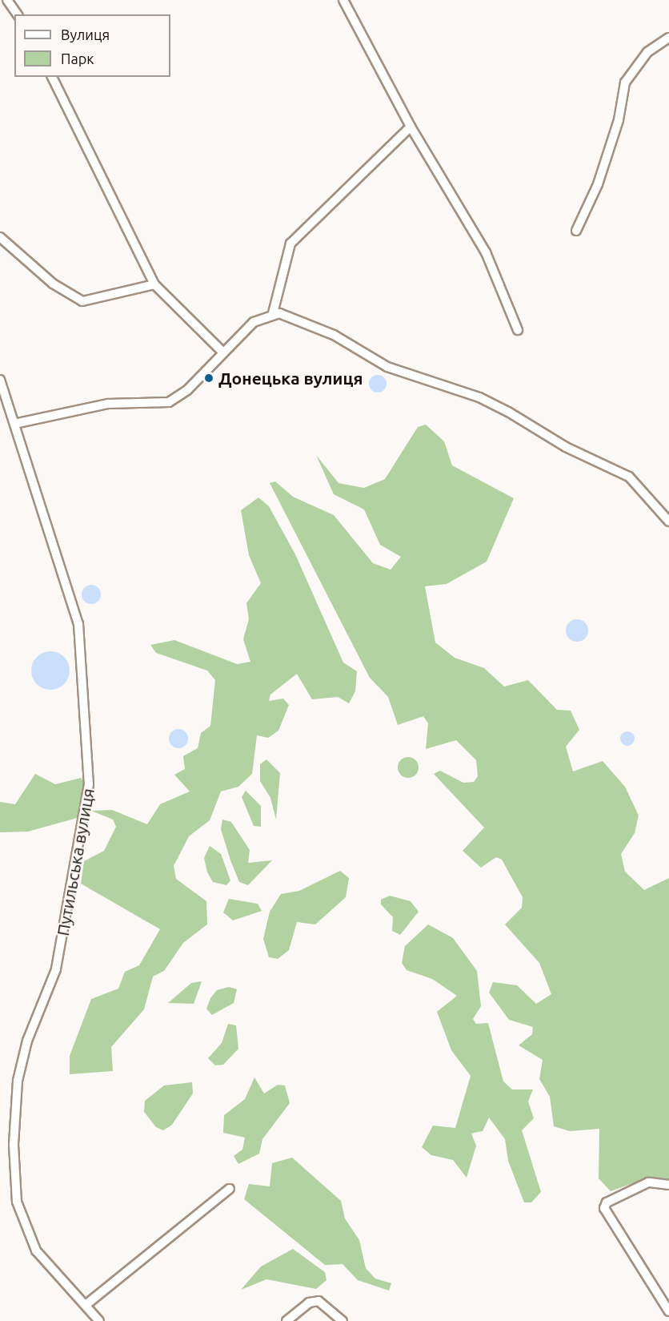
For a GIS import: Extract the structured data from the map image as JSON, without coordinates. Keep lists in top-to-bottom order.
{
  "streets": {
    "street": ["Путильська вулиця"]
  },
  "places": ["Донецька вулиця"],
  "legend": ["Вулиця", "Парк"]
}
